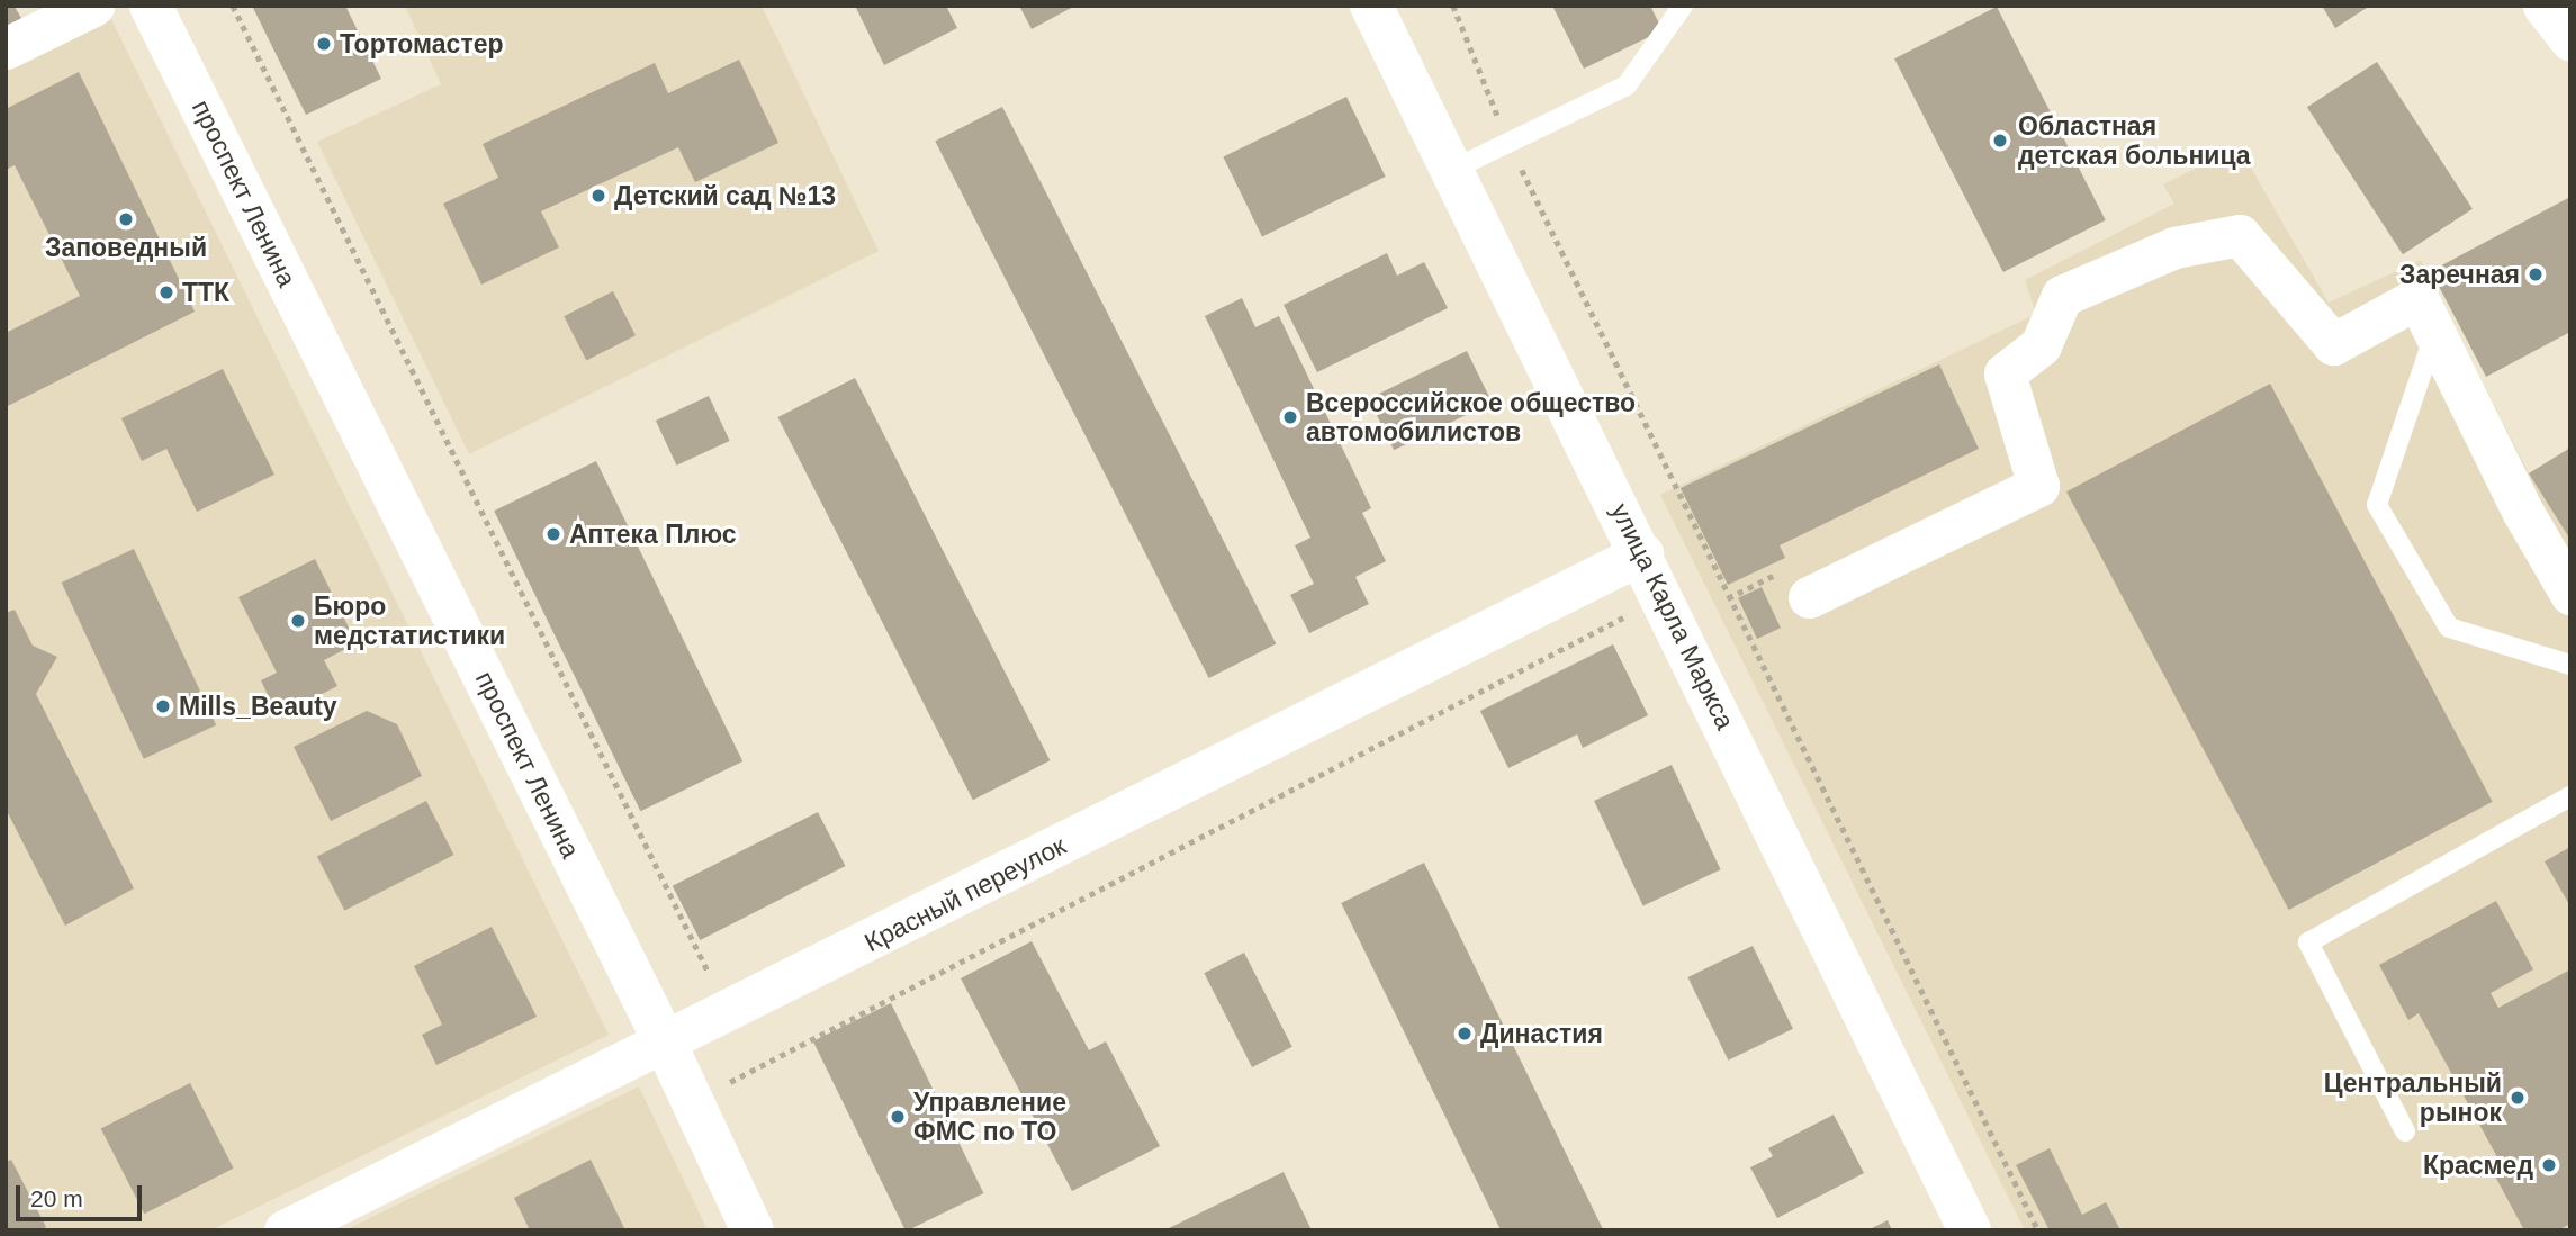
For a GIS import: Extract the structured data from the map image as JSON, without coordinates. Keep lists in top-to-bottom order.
{
  "streets": {
    "main road": ["проспект Ленина", "улица Карла Маркса"],
    "street": ["Красный переулок"]
  },
  "crossings": [
    ["проспект Ленина", "Красный переулок"],
    ["улица Карла Маркса", "Красный переулок"]
  ],
  "places": [
    "Тортомастер",
    "Областная детская больница",
    "Детский сад №13",
    "Заповедный",
    "Заречная",
    "ТТК",
    "Всероссийское общество автомобилистов",
    "Аптека Плюс",
    "Бюро медстатистики",
    "Mills_Beauty",
    "Династия",
    "Центральный рынок",
    "Управление ФМС по ТО",
    "Красмед"
  ],
  "scale_bar": "20 m"
}
